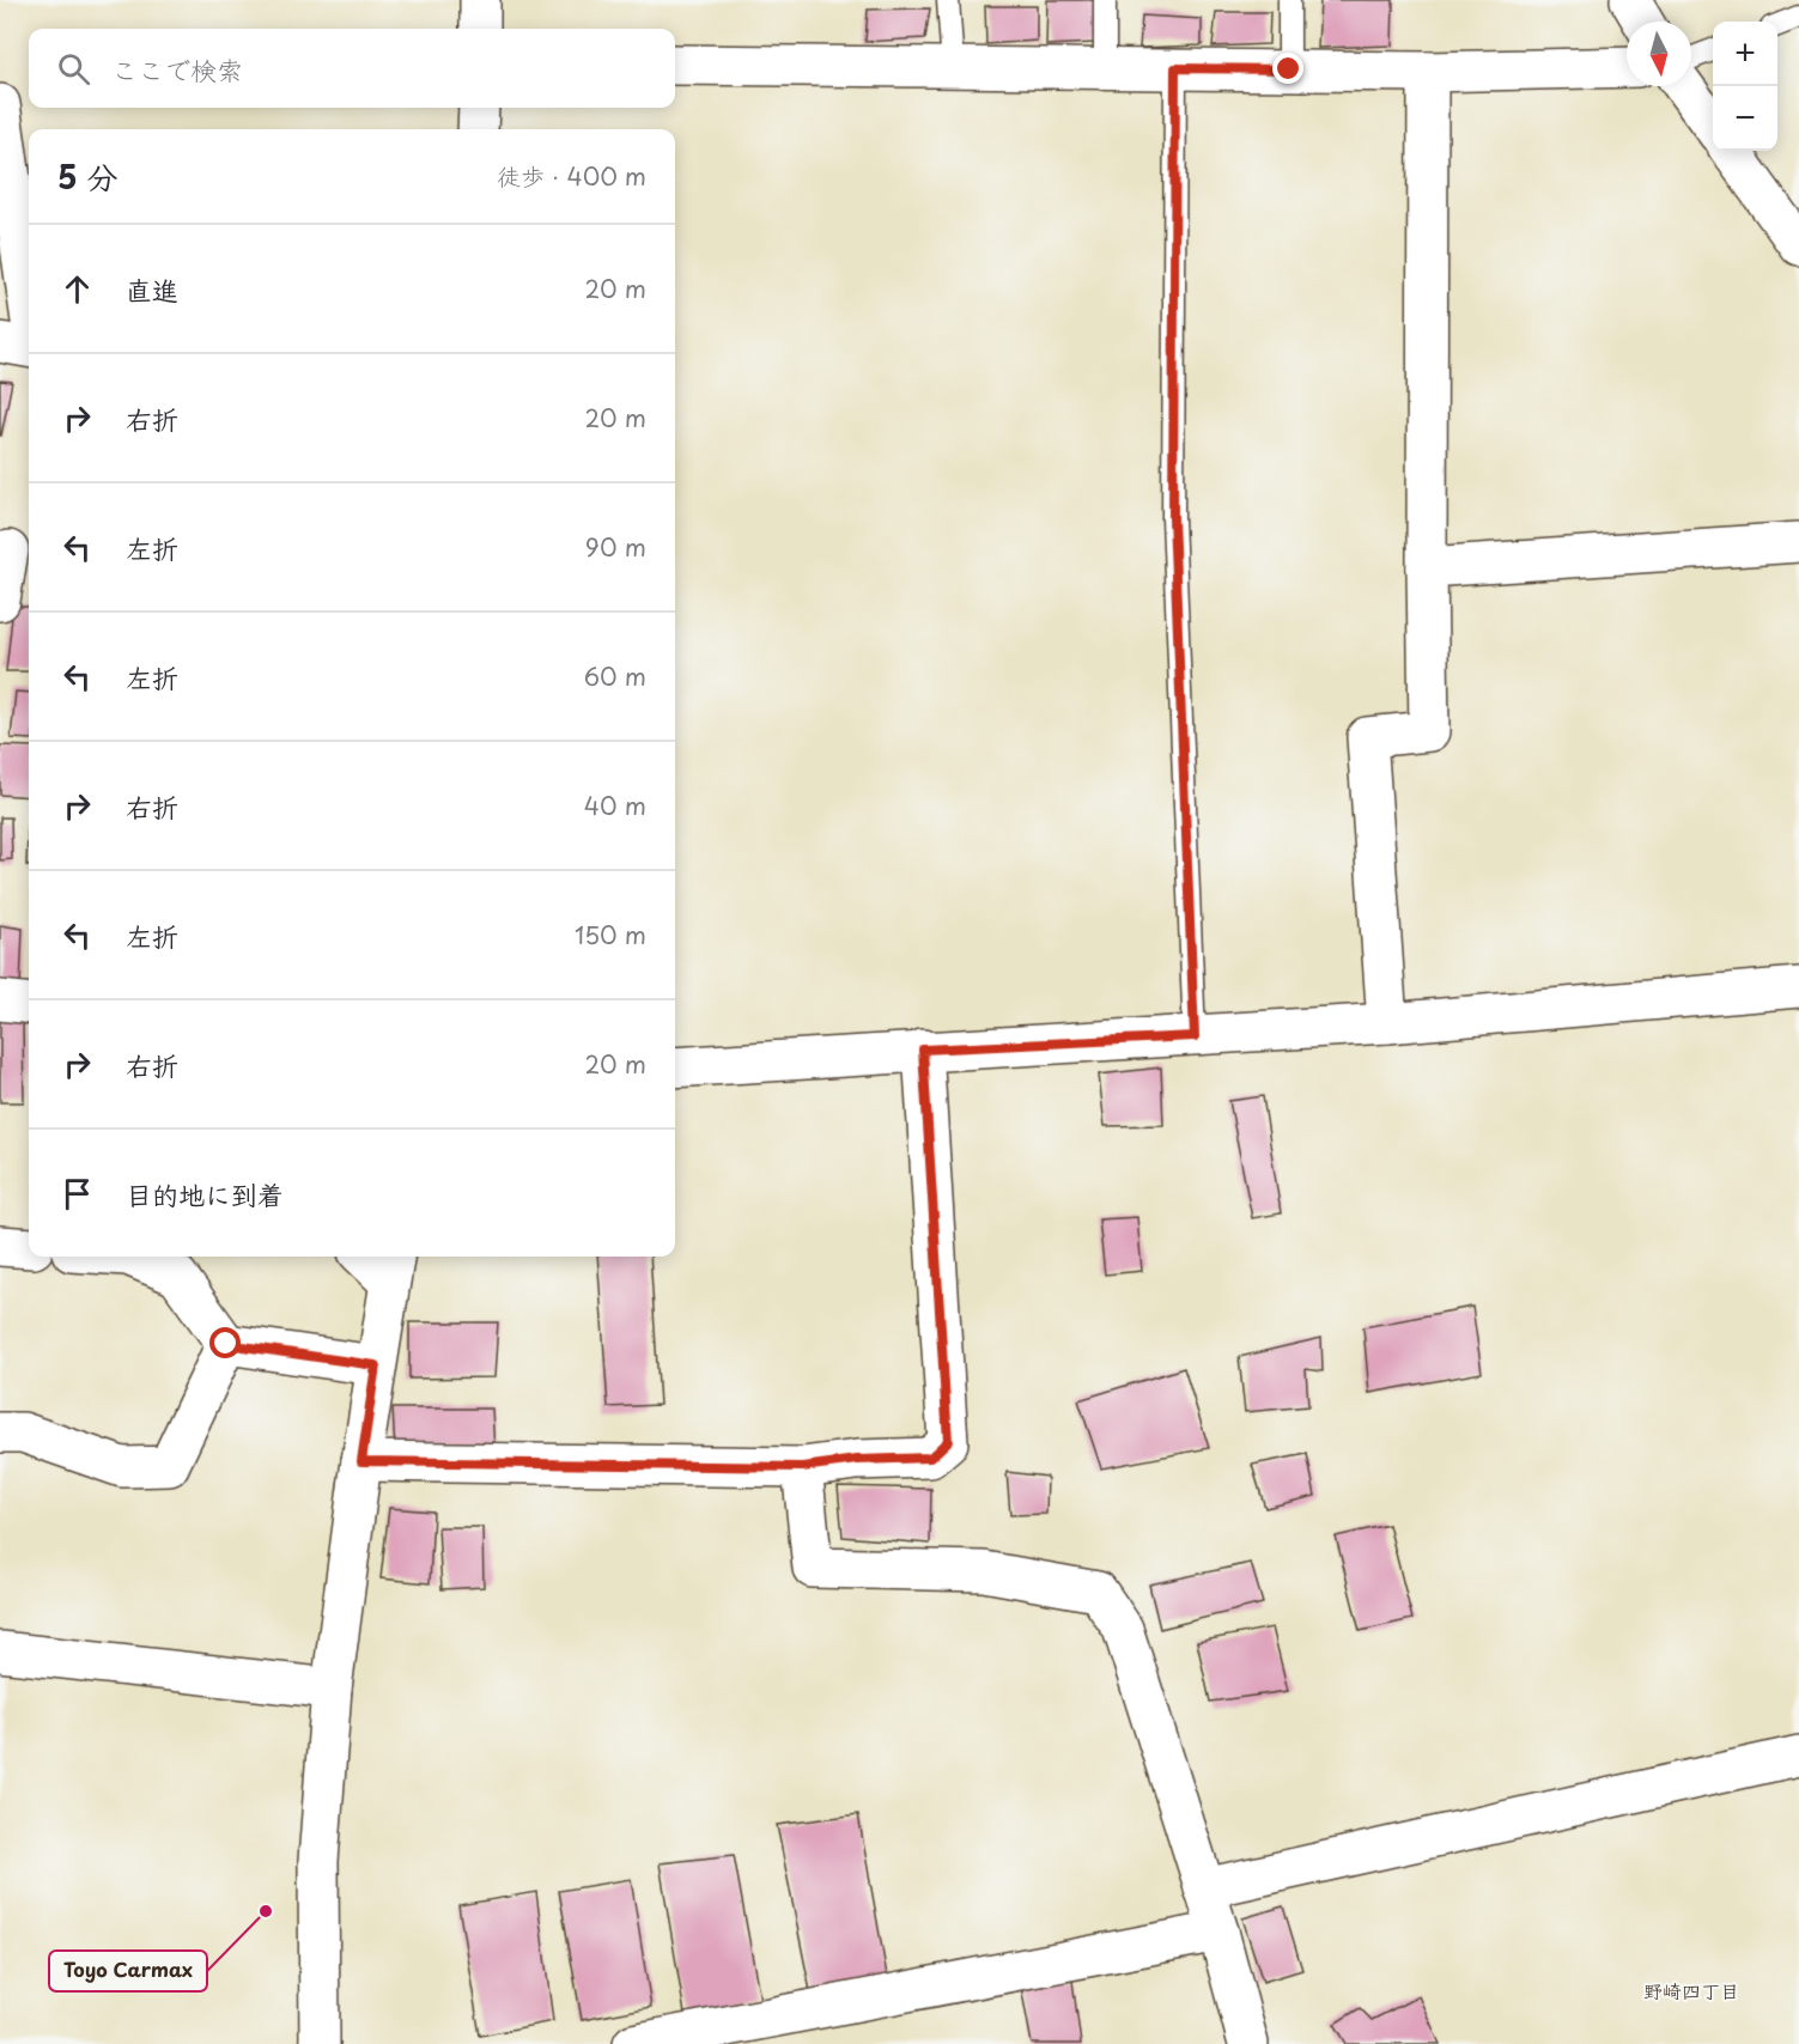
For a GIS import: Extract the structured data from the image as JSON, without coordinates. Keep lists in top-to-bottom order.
{
  "districts": ["野崎四丁目"],
  "places": ["Toyo Carmax"],
  "north": "bottom",
  "page": {
    "map_buttons": ["+", "−"],
    "search": "ここで検索",
    "heading": ["5 分", "徒歩 · 400 m"],
    "list": [
      ["直進", "20 m"],
      ["右折", "20 m"],
      ["左折", "90 m"],
      ["左折", "60 m"],
      ["右折", "40 m"],
      ["左折", "150 m"],
      ["右折", "20 m"],
      "目的地に到着"
    ]
  }
}
